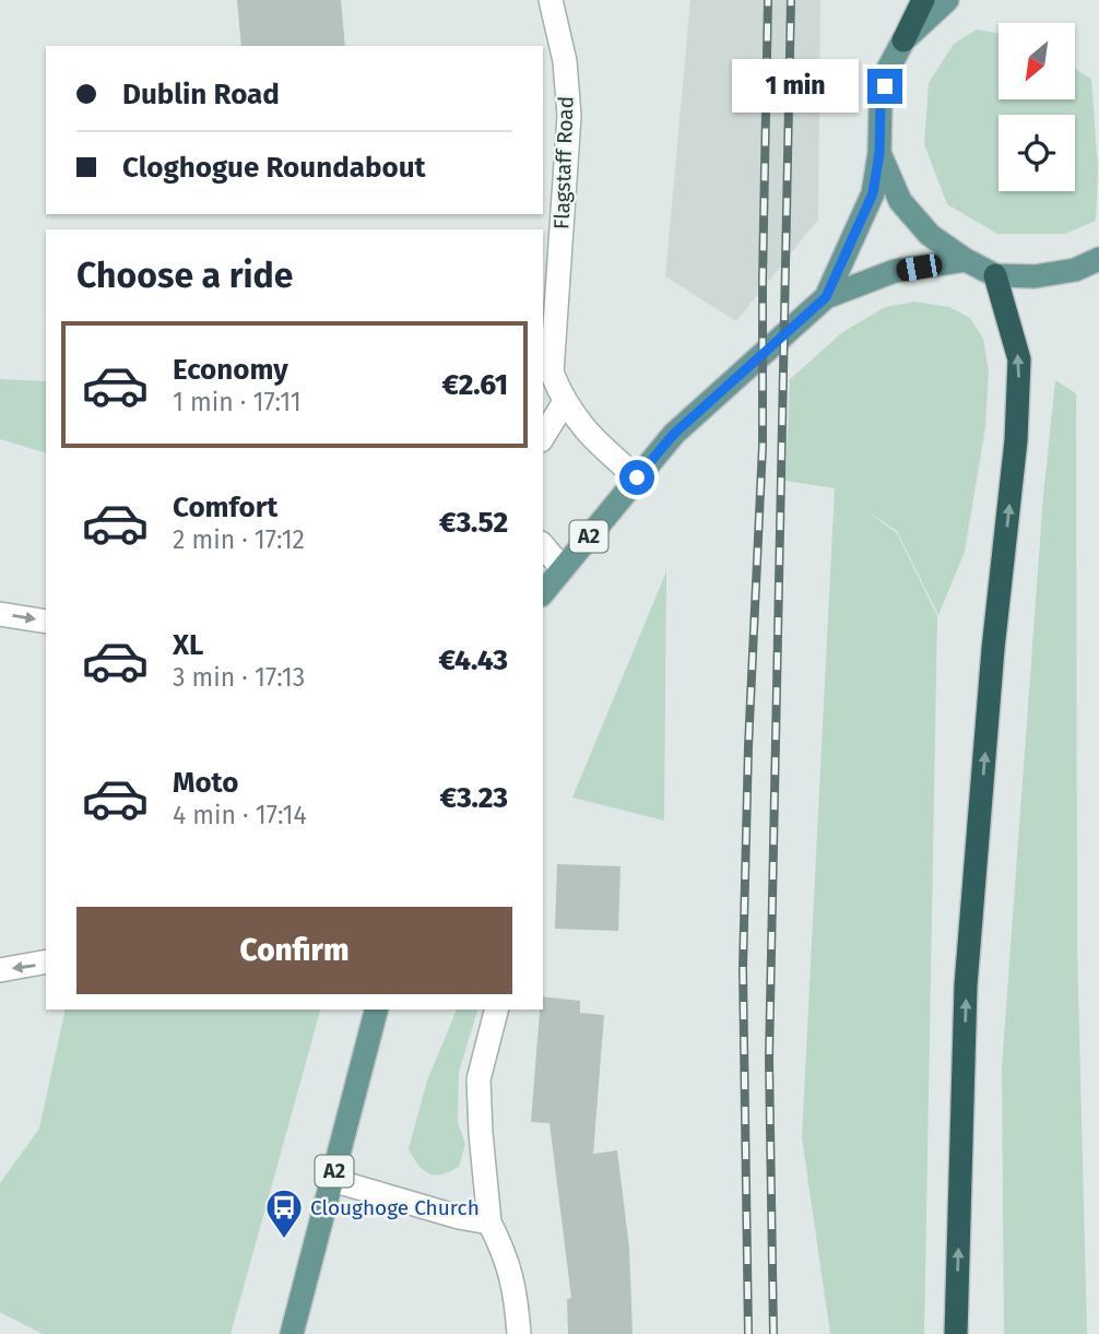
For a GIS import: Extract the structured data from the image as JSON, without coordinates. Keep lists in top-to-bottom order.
{
  "streets": {
    "main road": ["A2"],
    "street": ["Flagstaff Road"]
  },
  "crossings": [
    ["Flagstaff Road", "A2"]
  ],
  "places": {
    "bus stop": ["Cloughoge Church"]
  },
  "north": "bottom left",
  "page": {
    "banner": ["Dublin Road", "Cloghogue Roundabout"],
    "bubble": "1 min",
    "heading": "Choose a ride",
    "list": [
      {
        "name": "Economy",
        "note": "1 min · 17:11",
        "value": "€2.61"
      },
      {
        "name": "Comfort",
        "note": "2 min · 17:12",
        "value": "€3.52"
      },
      {
        "name": "XL",
        "note": "3 min · 17:13",
        "value": "€4.43"
      },
      {
        "name": "Moto",
        "note": "4 min · 17:14",
        "value": "€3.23"
      }
    ],
    "buttons": "Confirm"
  }
}
